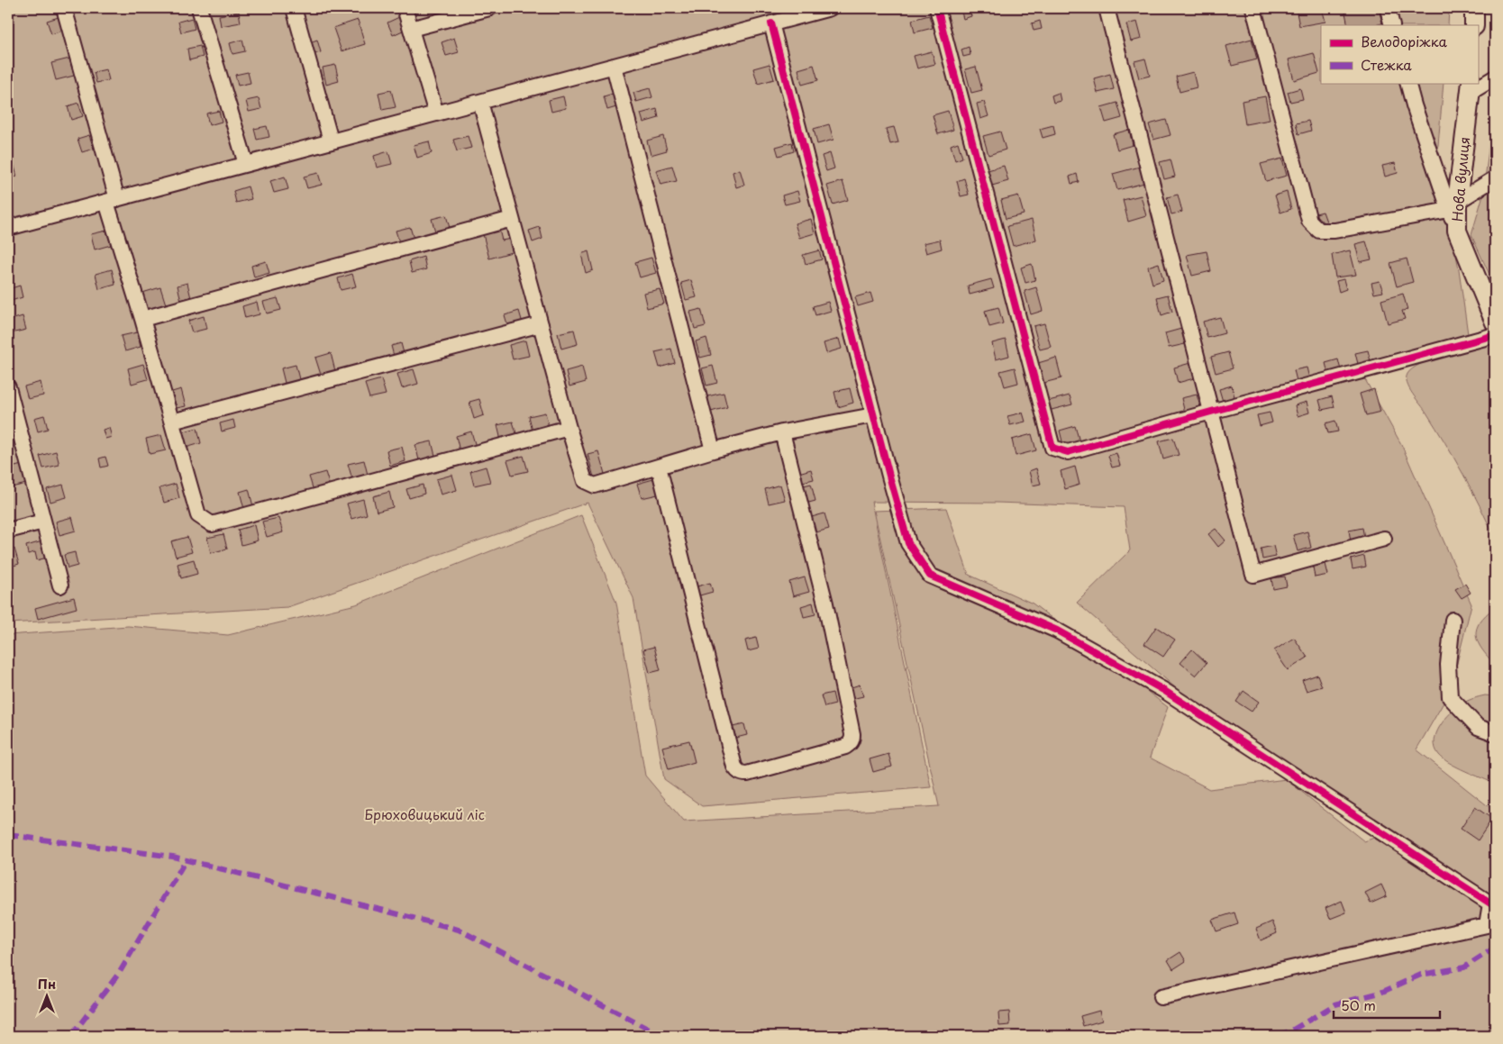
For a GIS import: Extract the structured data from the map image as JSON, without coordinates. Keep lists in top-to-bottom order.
{
  "streets": {
    "street": ["Нова вулиця"]
  },
  "parks": ["Брюховицький ліс"],
  "legend": ["Велодоріжка", "Стежка"],
  "scale_bar": "50 m",
  "north": "top"
}
